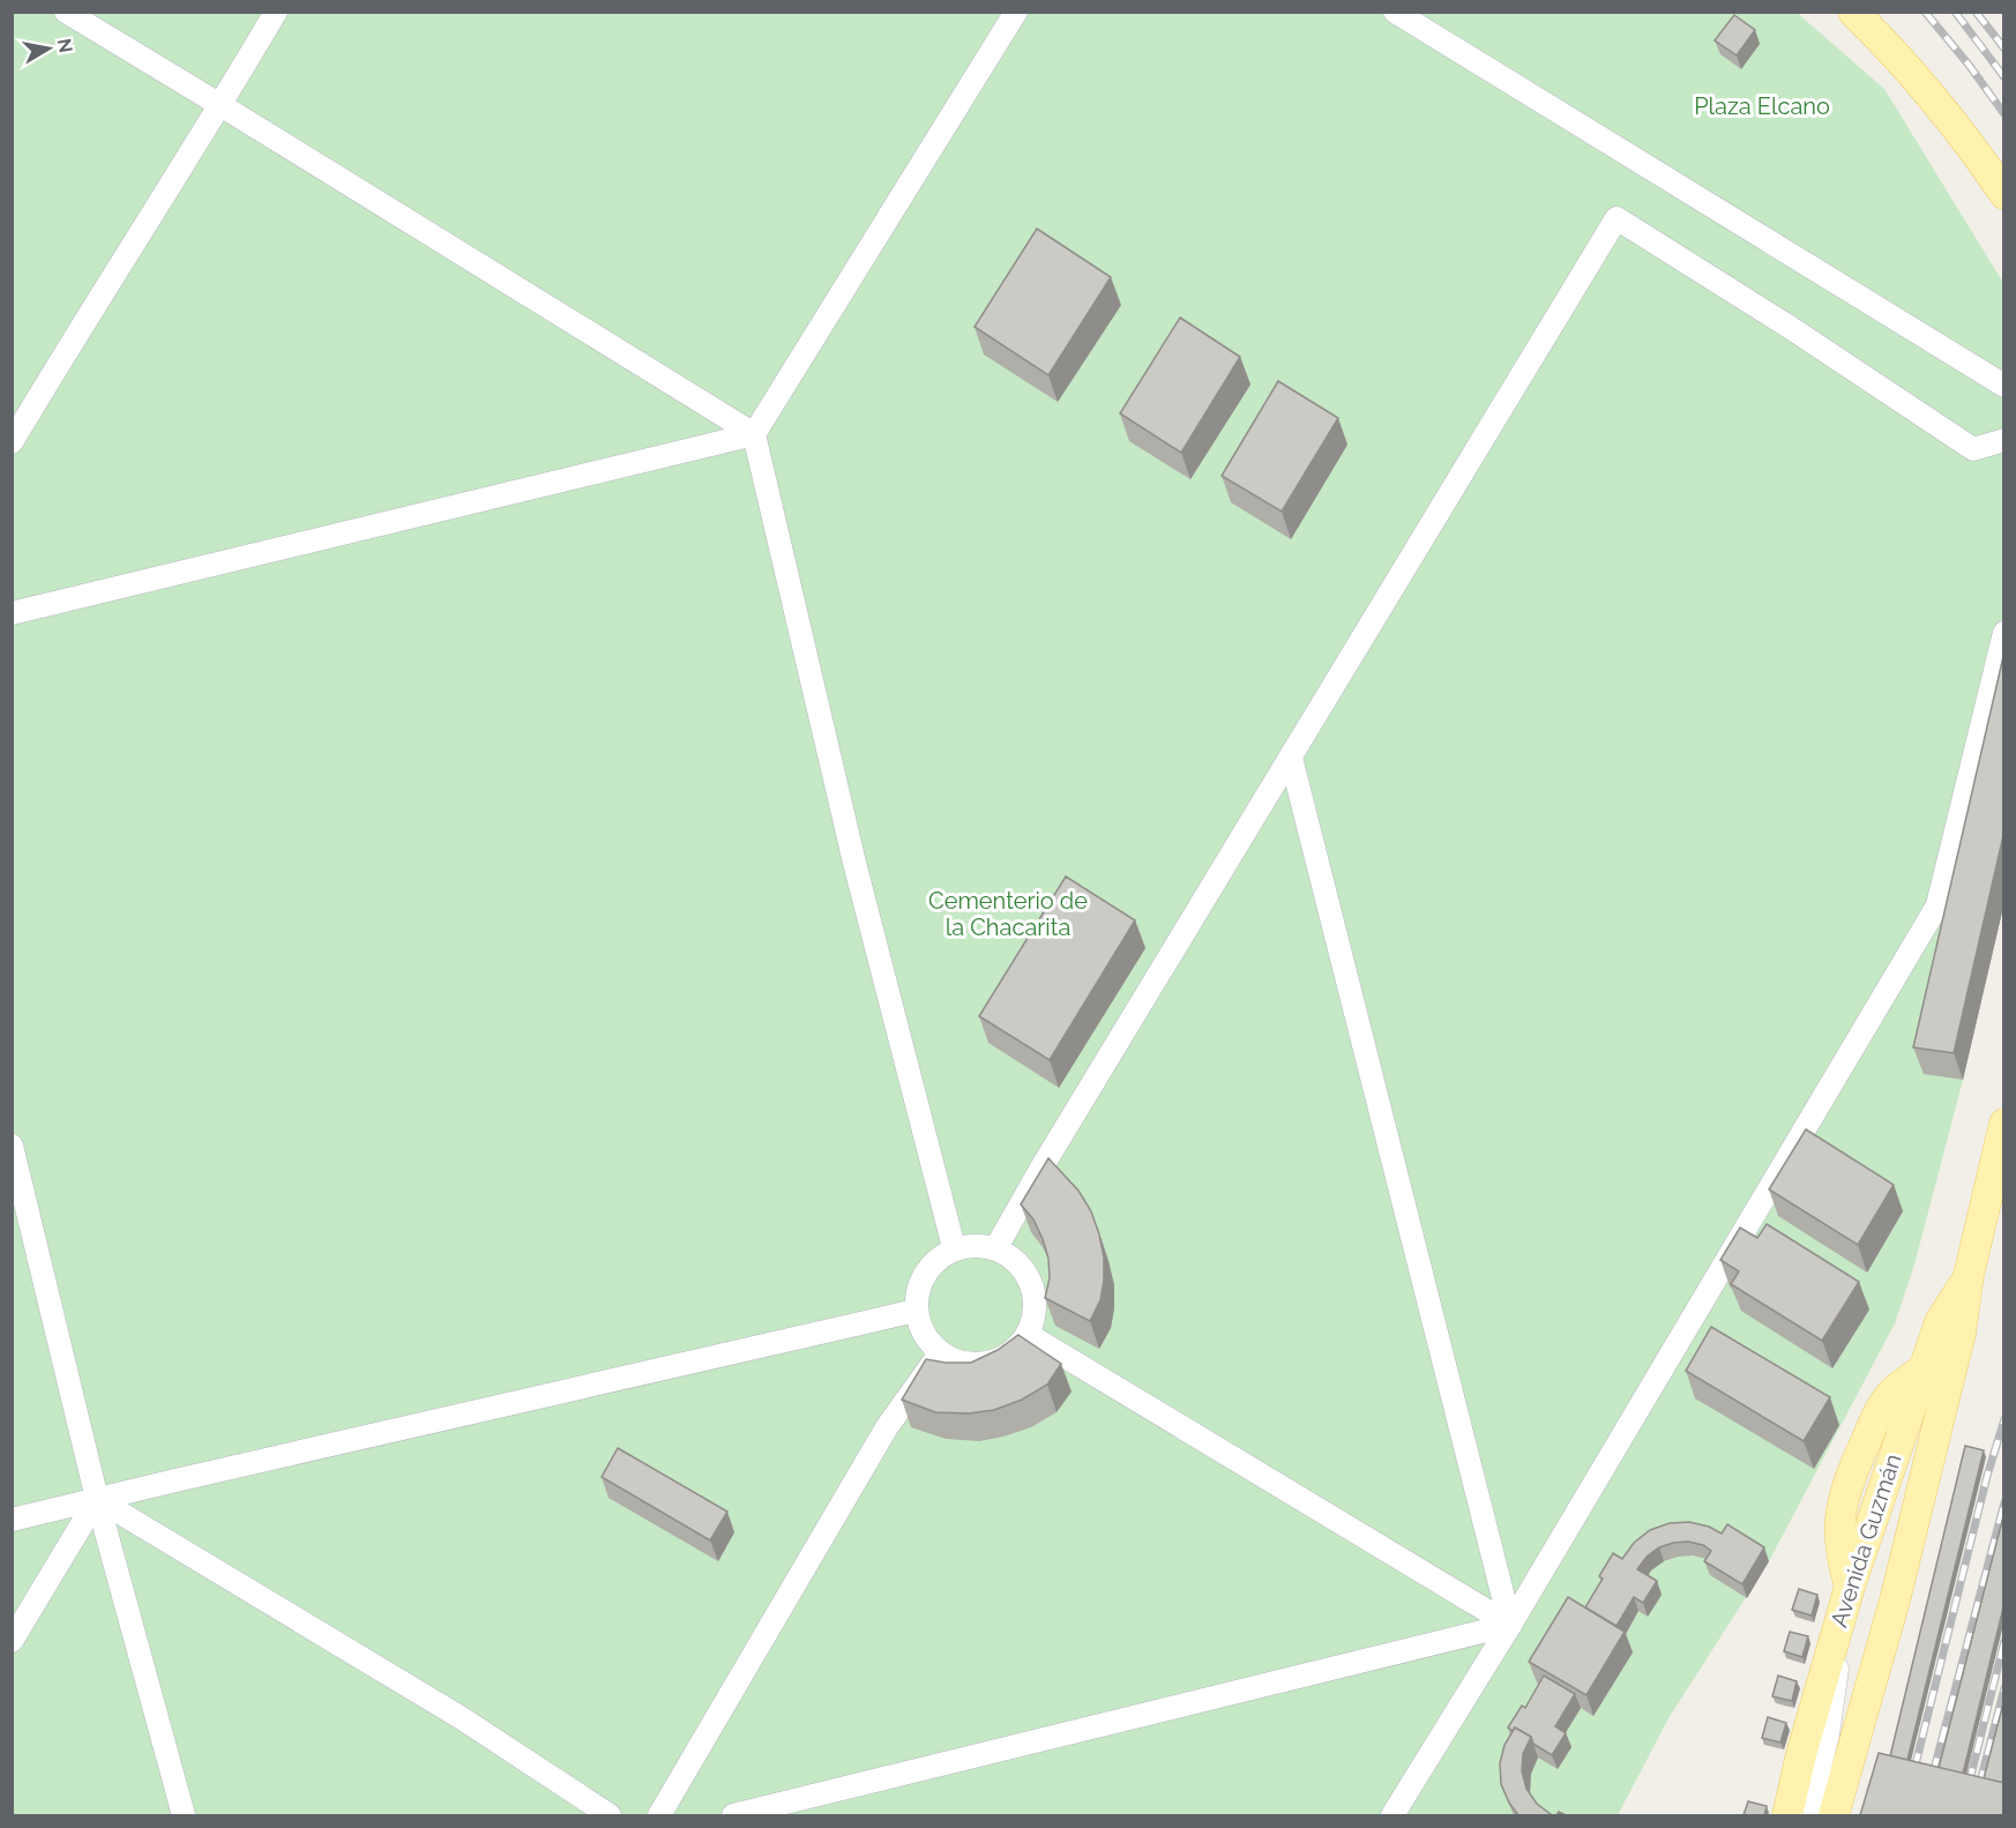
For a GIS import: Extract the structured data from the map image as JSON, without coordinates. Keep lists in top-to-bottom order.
{
  "streets": {
    "main road": ["Avenida Guzmán"]
  },
  "parks": ["Plaza Elcano", "Cementerio de la Chacarita"],
  "north": "right"
}
